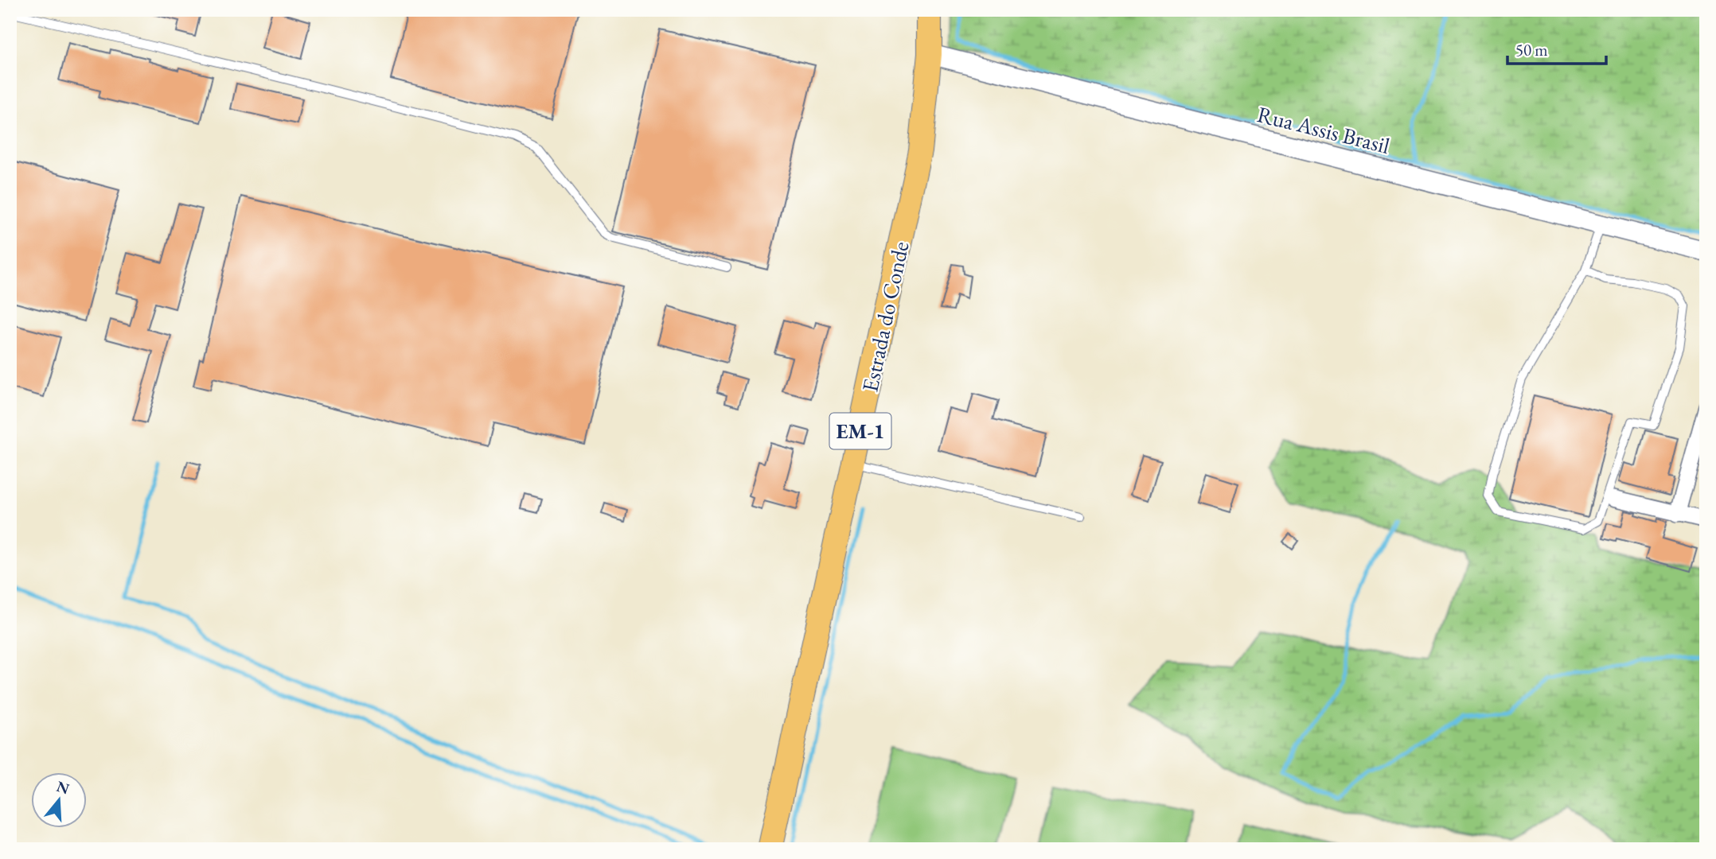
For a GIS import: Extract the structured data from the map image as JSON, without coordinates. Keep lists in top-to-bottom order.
{
  "streets": {
    "main road": ["Estrada do Conde", "EM-1"],
    "street": ["Rua Assis Brasil"]
  },
  "crossings": [
    ["Rua Assis Brasil", "Estrada do Conde"]
  ],
  "scale_bar": "50 m",
  "north": "top"
}
